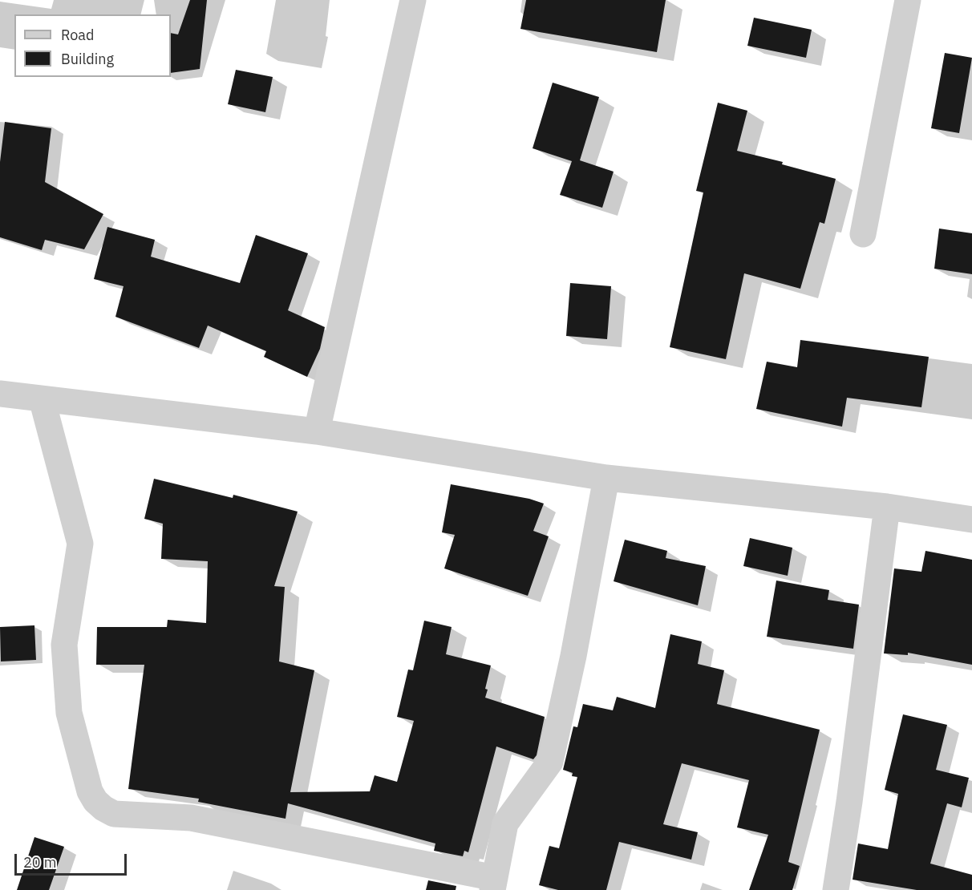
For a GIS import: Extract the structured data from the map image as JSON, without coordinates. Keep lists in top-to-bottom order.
{
  "legend": ["Road", "Building"],
  "scale_bar": "20 m"
}
